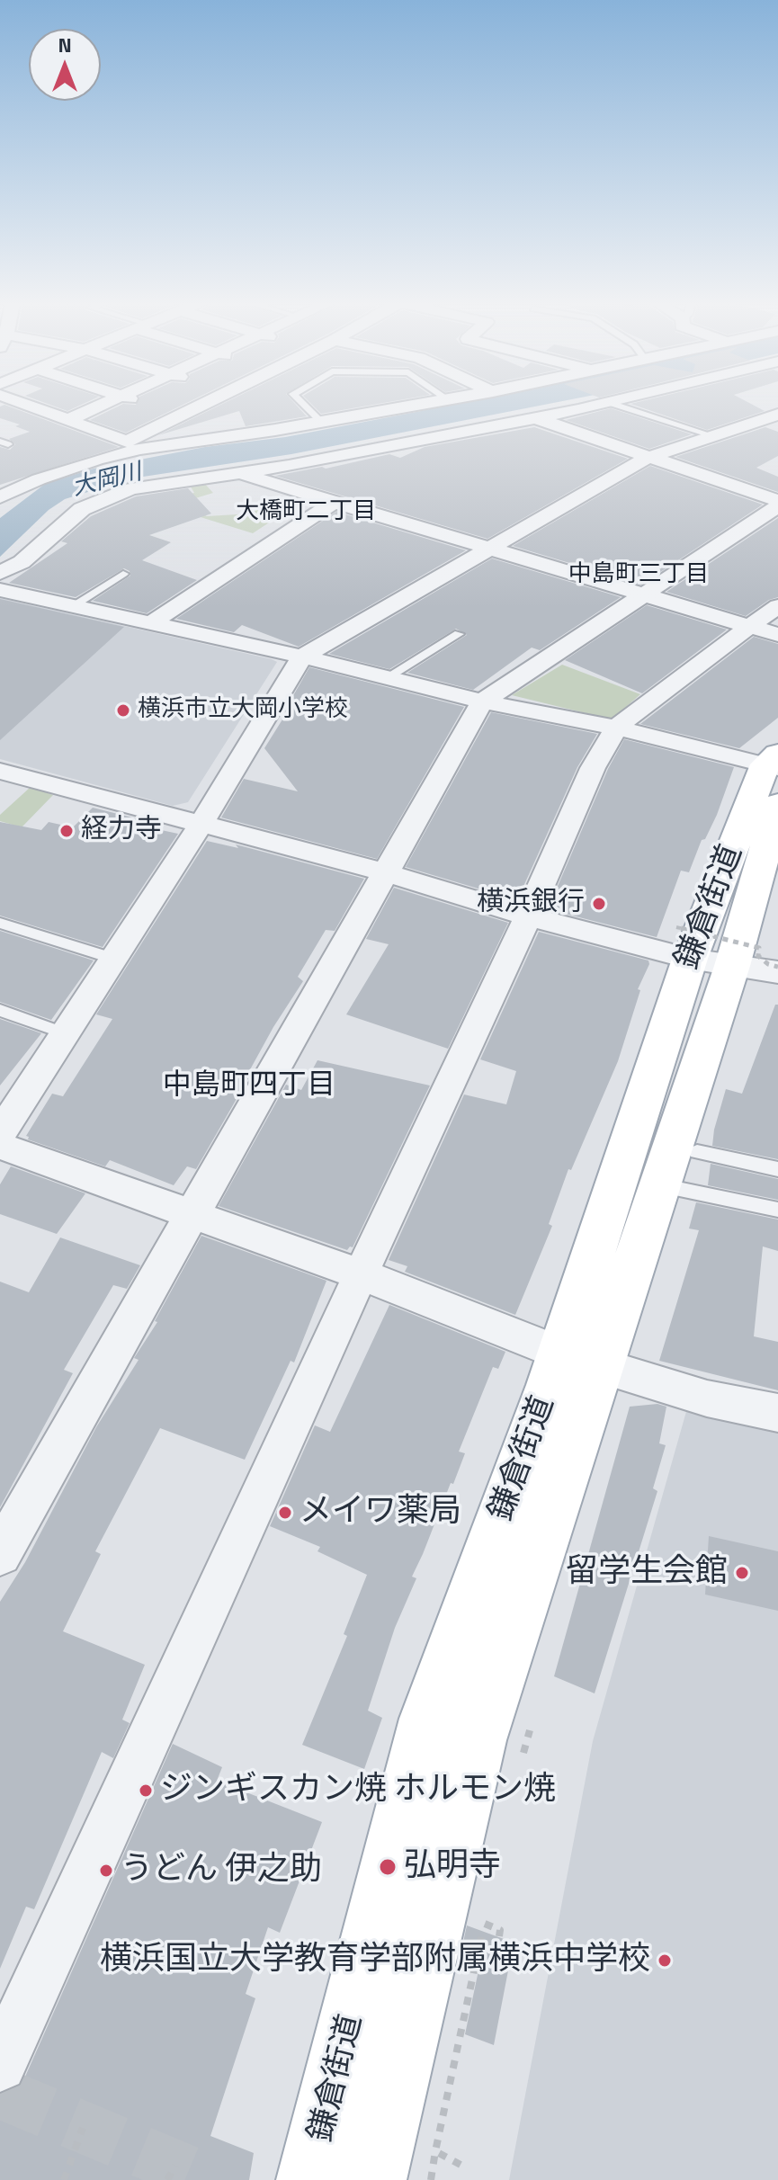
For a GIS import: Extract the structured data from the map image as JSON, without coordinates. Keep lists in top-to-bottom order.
{
  "streets": {
    "main road": ["鎌倉街道"]
  },
  "districts": ["大橋町二丁目", "中島町三丁目", "中島町四丁目"],
  "water": ["大岡川"],
  "places": [
    "横浜市立大岡小学校",
    "経力寺",
    "横浜銀行",
    "メイワ薬局",
    "留学生会館",
    "ジンギスカン焼 ホルモン焼",
    "弘明寺",
    "うどん 伊之助",
    "横浜国立大学教育学部附属横浜中学校"
  ],
  "north": "top"
}
